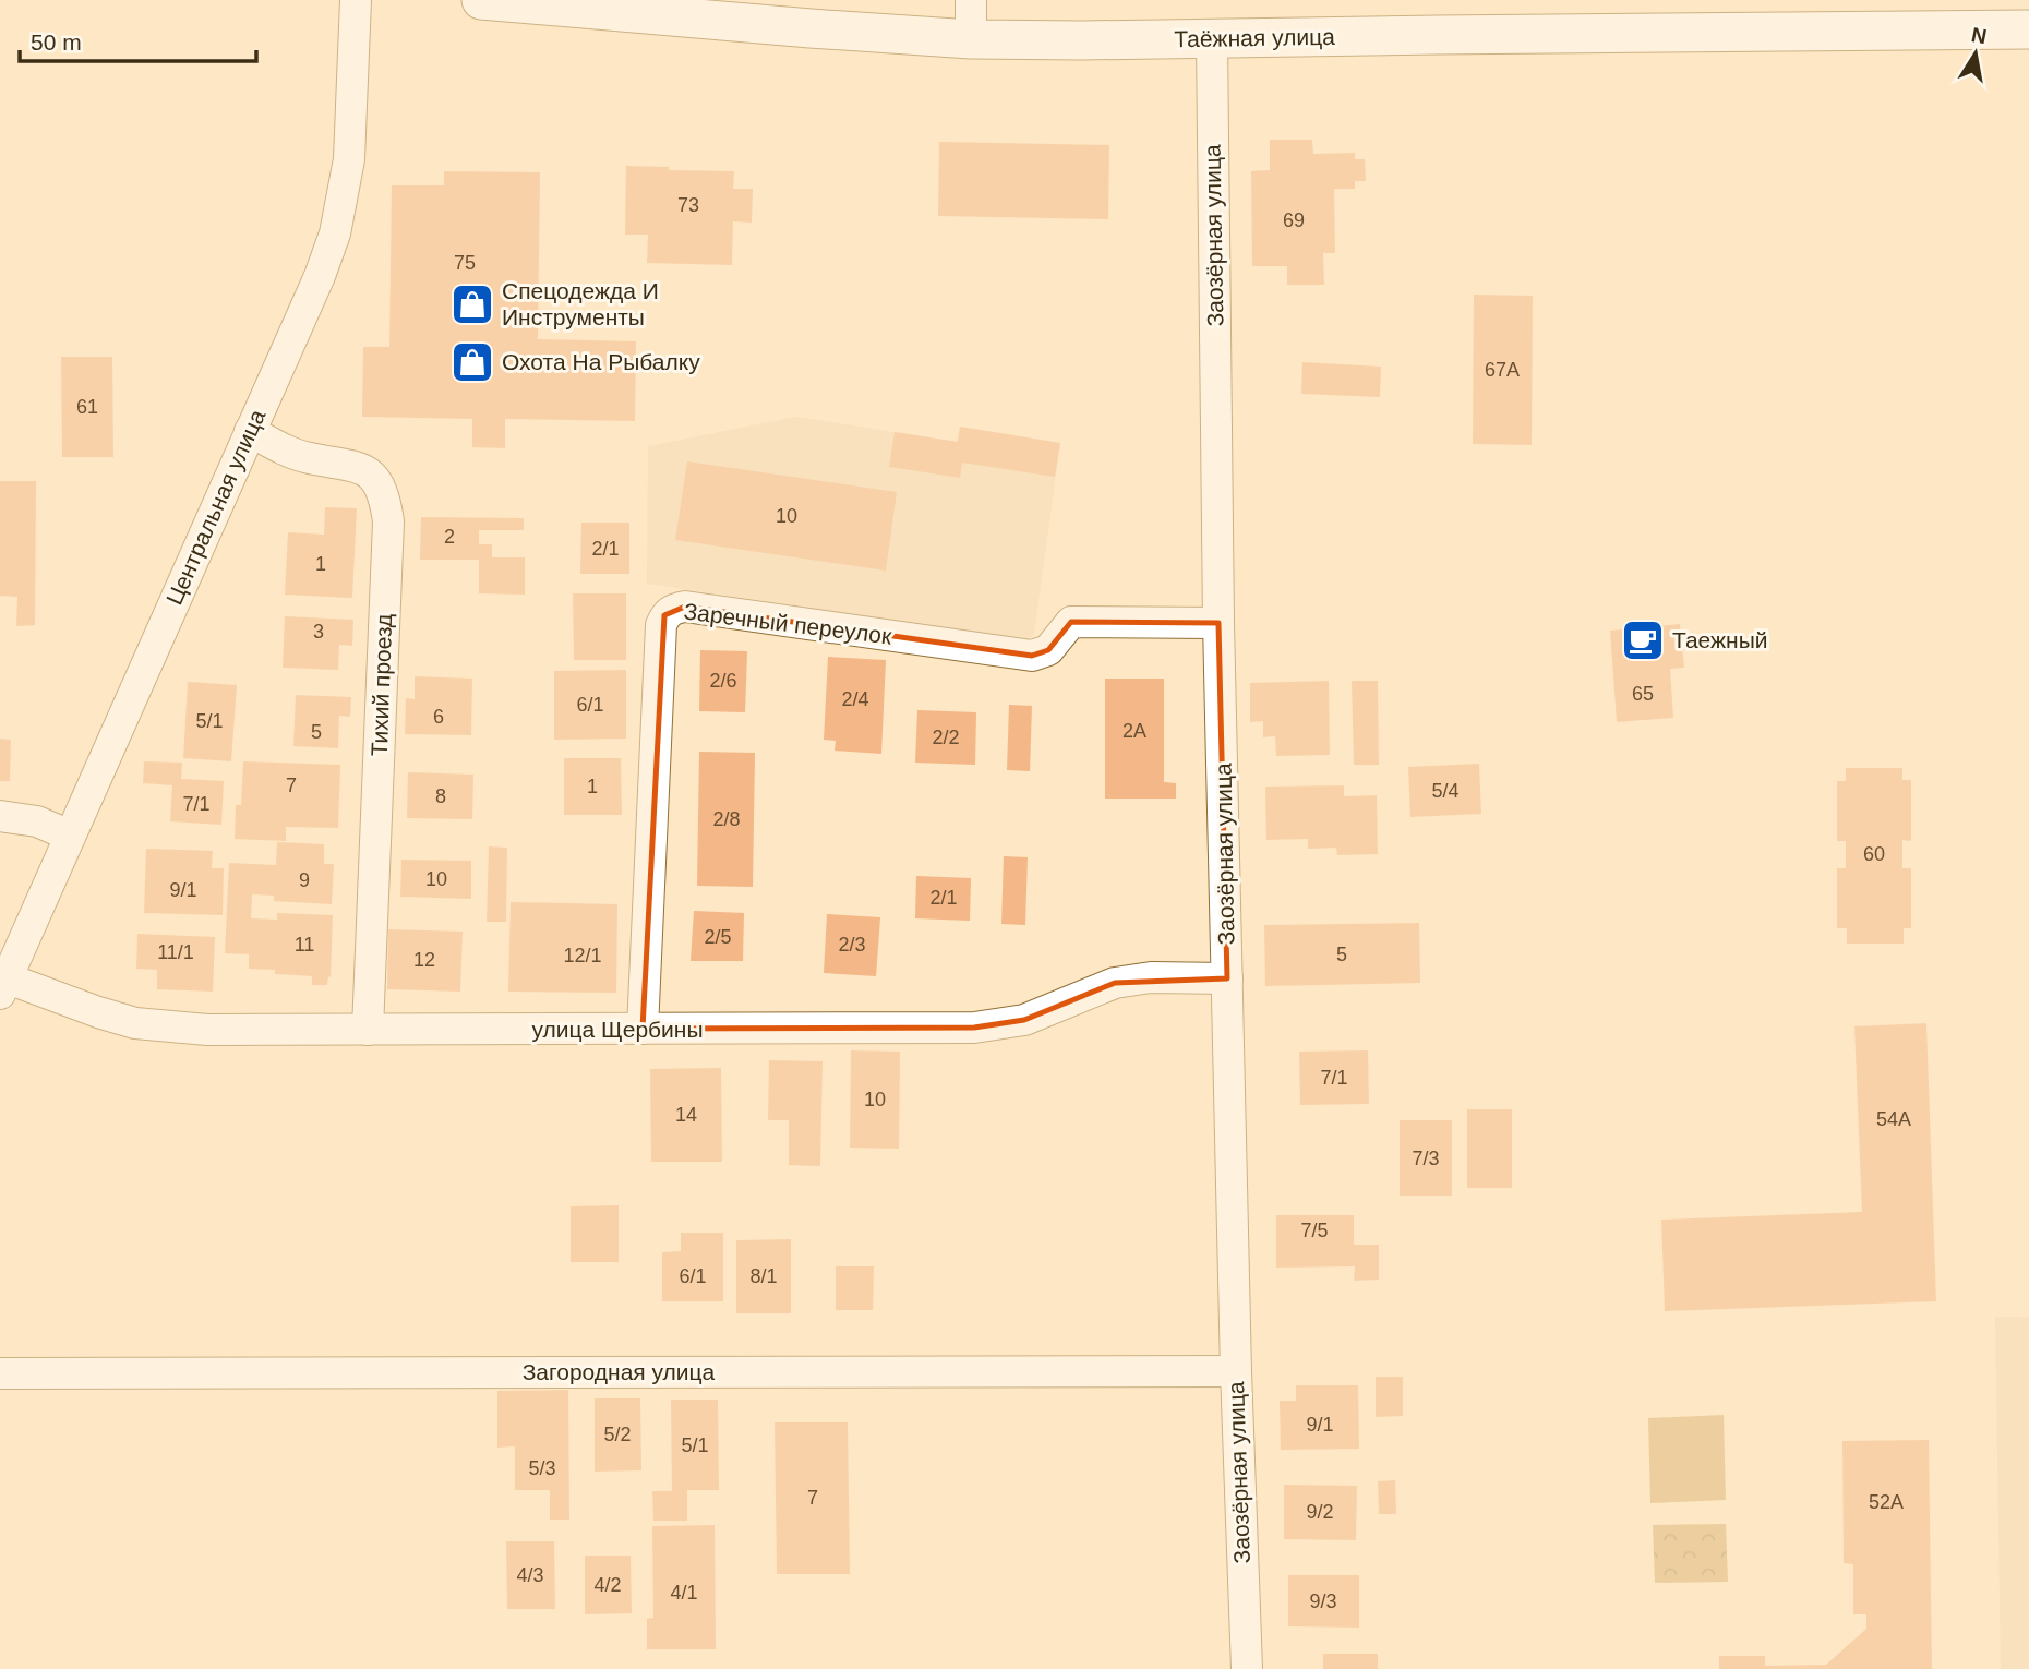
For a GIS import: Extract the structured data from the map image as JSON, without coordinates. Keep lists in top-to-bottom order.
{
  "streets": {
    "street": [
      "Таёжная улица",
      "Заозёрная улица",
      "Центральная улица",
      "Заречный переулок",
      "Тихий проезд",
      "улица Щербины",
      "Загородная улица"
    ]
  },
  "crossings": [
    ["Таёжная улица", "Заозёрная улица"],
    ["Заозёрная улица", "Заречный переулок"],
    ["Заозёрная улица", "улица Щербины"],
    ["Заозёрная улица", "Загородная улица"],
    ["Центральная улица", "Тихий проезд"],
    ["Центральная улица", "улица Щербины"],
    ["Заречный переулок", "улица Щербины"],
    ["Тихий проезд", "улица Щербины"]
  ],
  "places": {
    "shop": ["Спецодежда И Инструменты", "Охота На Рыбалку"],
    "cafe": ["Таежный"]
  },
  "house_numbers": [
    "73",
    "69",
    "75",
    "67А",
    "61",
    "10",
    "2",
    "2/1",
    "1",
    "3",
    "2/6",
    "65",
    "2/4",
    "6/1",
    "6",
    "5/1",
    "2А",
    "5",
    "2/2",
    "7",
    "1",
    "5/4",
    "8",
    "7/1",
    "2/8",
    "60",
    "10",
    "9",
    "9/1",
    "2/1",
    "2/5",
    "11",
    "2/3",
    "11/1",
    "5",
    "12/1",
    "12",
    "7/1",
    "10",
    "14",
    "54А",
    "7/3",
    "7/5",
    "6/1",
    "8/1",
    "9/1",
    "5/2",
    "5/1",
    "5/3",
    "7",
    "52А",
    "9/2",
    "4/3",
    "4/2",
    "4/1",
    "9/3"
  ],
  "scale_bar": "50 m",
  "north": "top"
}
